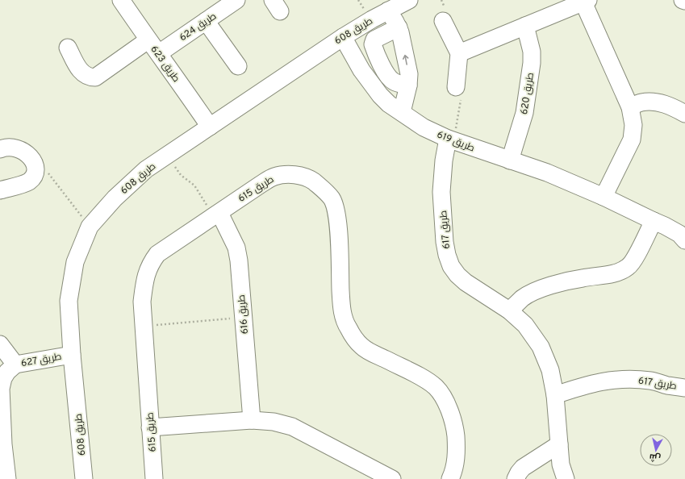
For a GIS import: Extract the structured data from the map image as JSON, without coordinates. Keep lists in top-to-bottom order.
{
  "streets": {
    "street": [
      "طريق 624",
      "طريق 608",
      "طريق 623",
      "طريق 620",
      "طريق 619",
      "طريق 615",
      "طريق 617",
      "طريق 616",
      "طريق 627"
    ]
  },
  "crossings": [
    ["طريق 624", "طريق 623"],
    ["طريق 608", "طريق 623"],
    ["طريق 608", "طريق 619"],
    ["طريق 608", "طريق 627"],
    ["طريق 620", "طريق 619"],
    ["طريق 619", "طريق 617"],
    ["طريق 615", "طريق 616"]
  ],
  "north": "bottom"
}
